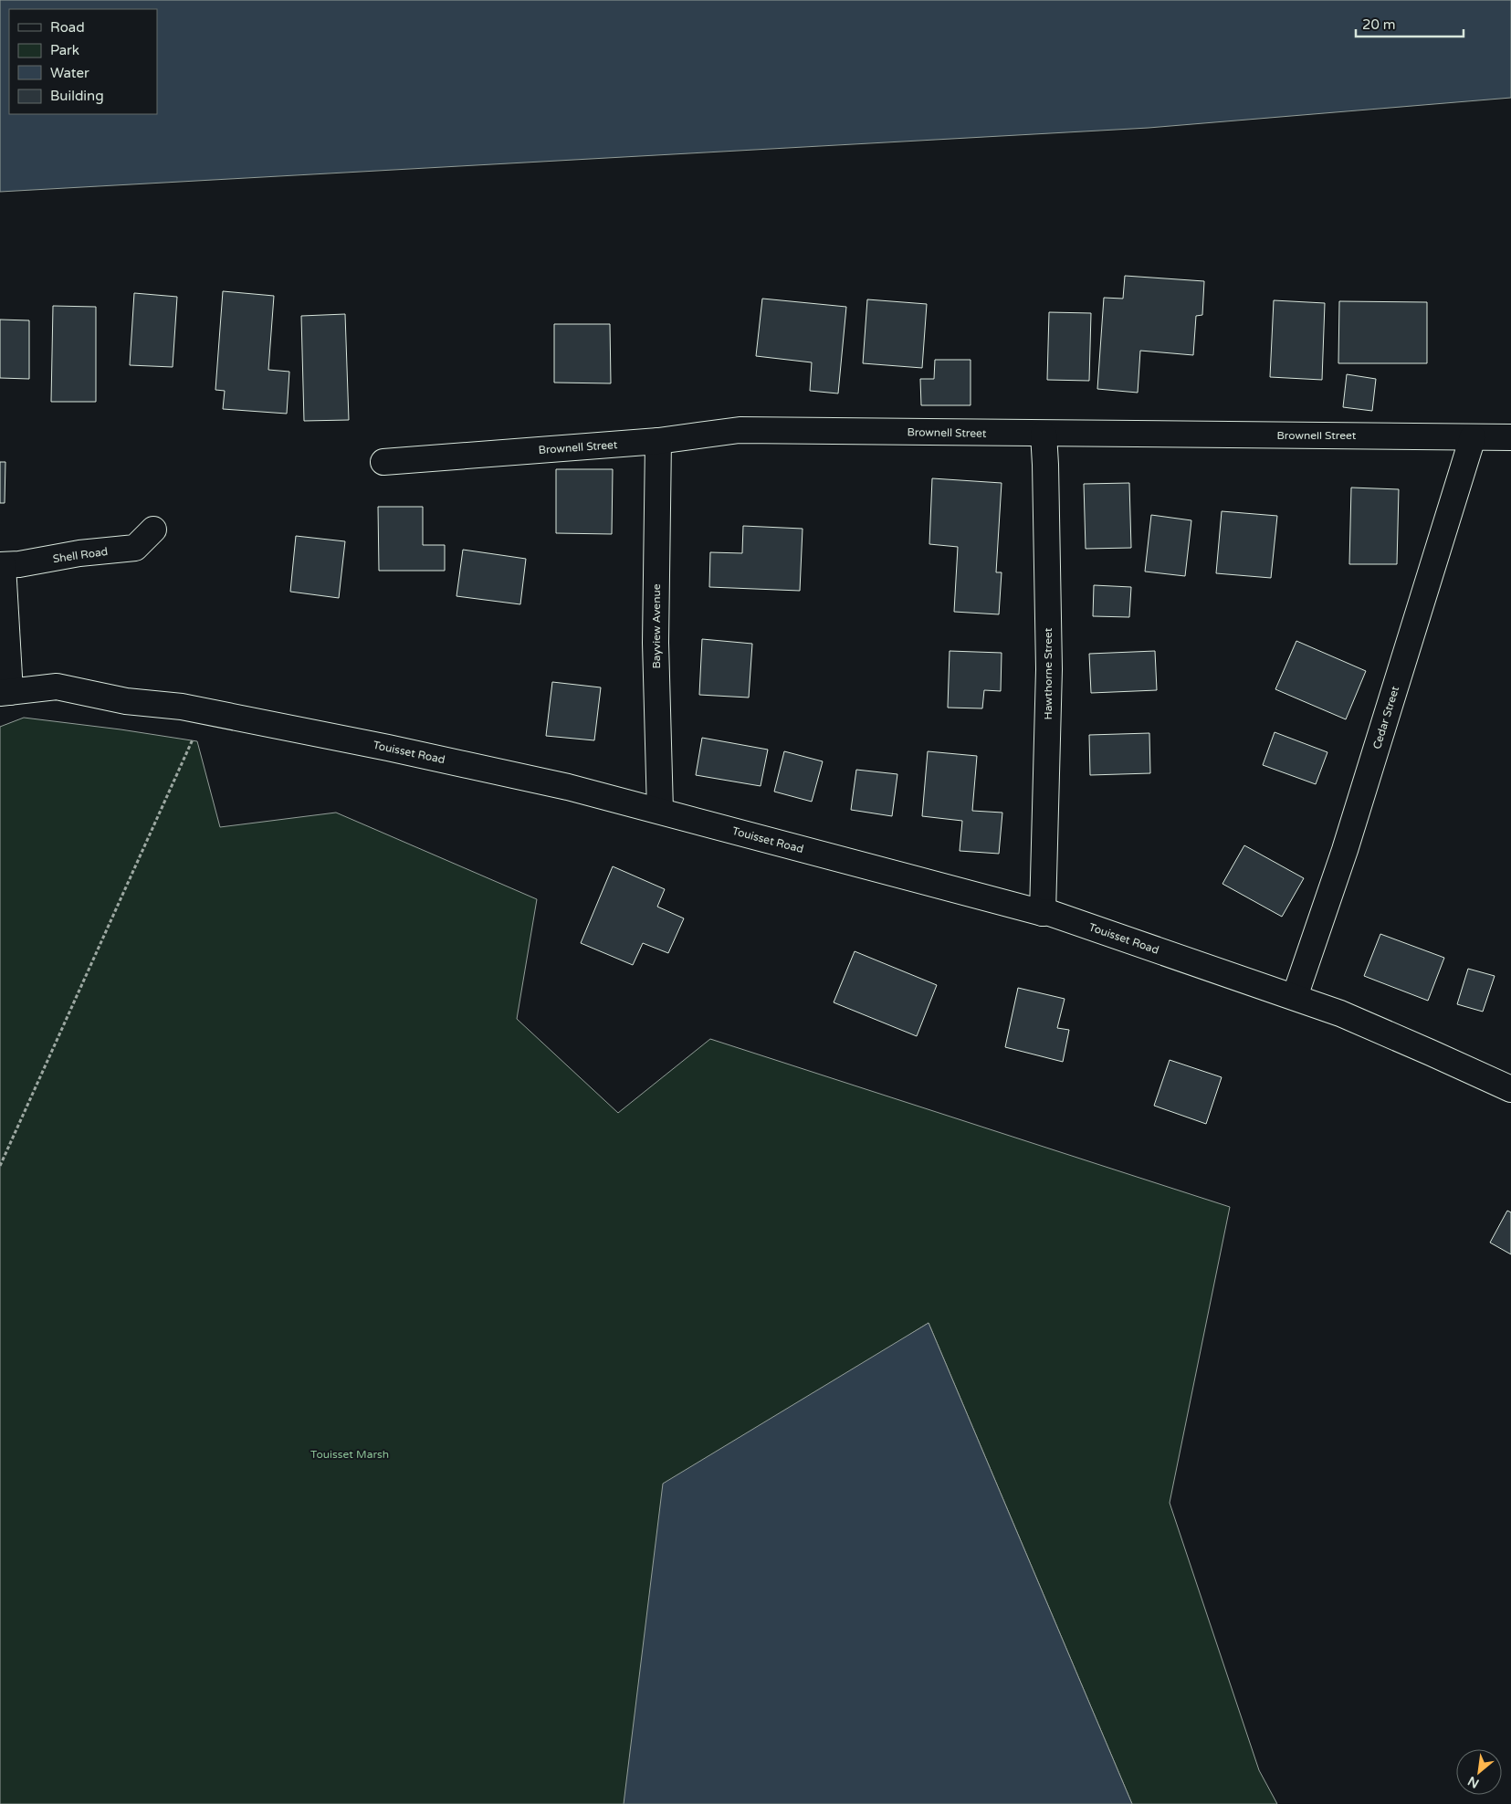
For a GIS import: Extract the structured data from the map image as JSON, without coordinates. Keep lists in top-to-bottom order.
{
  "streets": {
    "street": [
      "Brownell Street",
      "Shell Road",
      "Bayview Avenue",
      "Hawthorne Street",
      "Cedar Street",
      "Touisset Road"
    ]
  },
  "crossings": [
    ["Brownell Street", "Bayview Avenue"],
    ["Brownell Street", "Hawthorne Street"],
    ["Brownell Street", "Cedar Street"],
    ["Bayview Avenue", "Touisset Road"],
    ["Hawthorne Street", "Touisset Road"],
    ["Cedar Street", "Touisset Road"]
  ],
  "parks": ["Touisset Marsh"],
  "legend": [
    "Road",
    "Park",
    "Water",
    "Building"
  ],
  "scale_bar": "20 m",
  "north": "bottom left"
}
